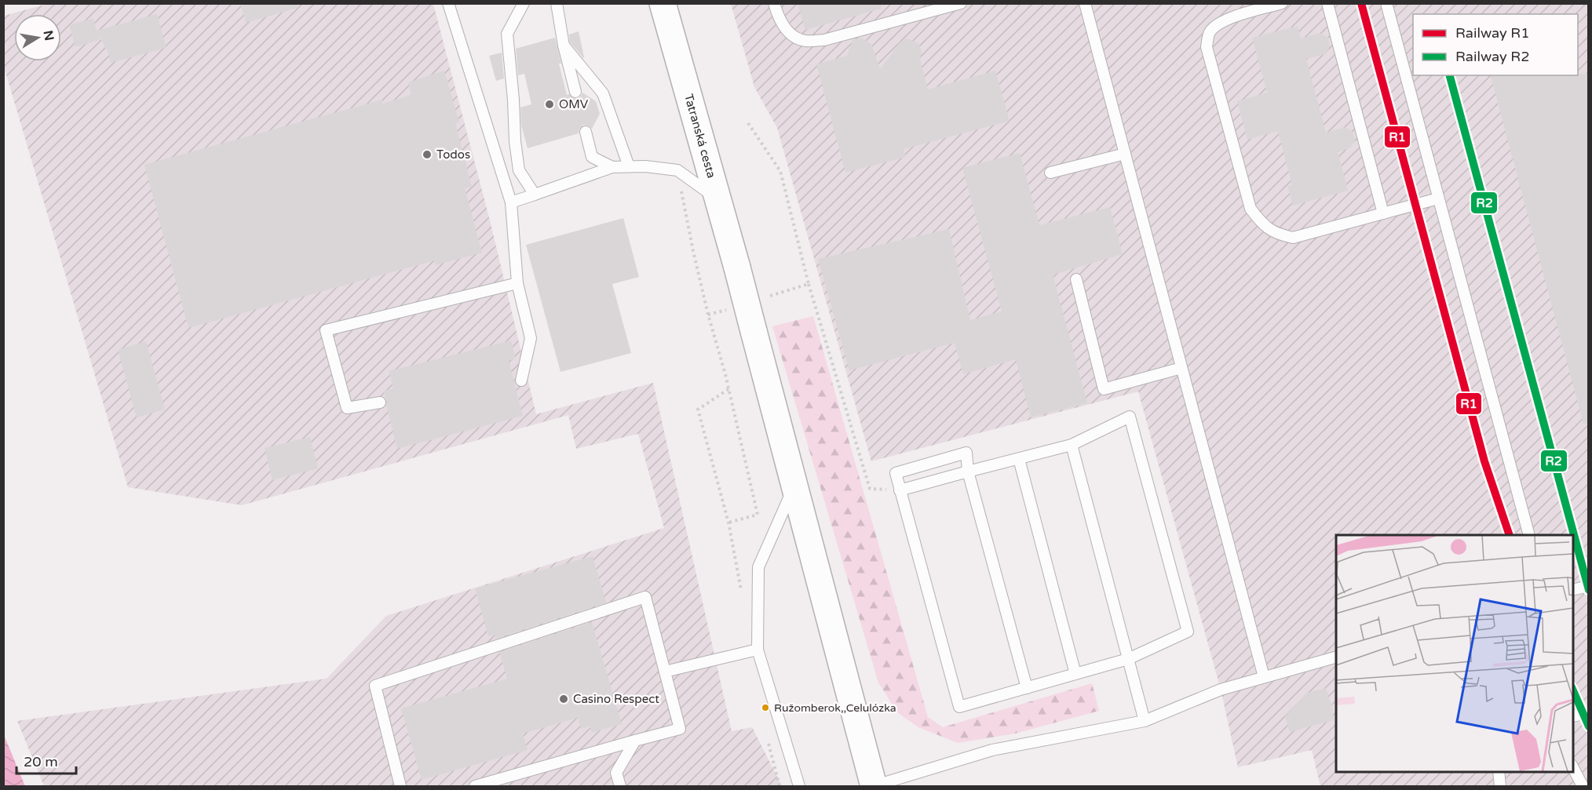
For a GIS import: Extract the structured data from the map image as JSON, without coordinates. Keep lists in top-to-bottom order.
{
  "streets": {
    "main road": ["Tatranská cesta"]
  },
  "places": [
    "OMV",
    "Todos",
    "Casino Respect",
    "Ružomberok,,Celulózka"
  ],
  "lines": ["rail line R1", "rail line R2"],
  "legend": ["Railway R1", "Railway R2"],
  "scale_bar": "20 m",
  "north": "right"
}
